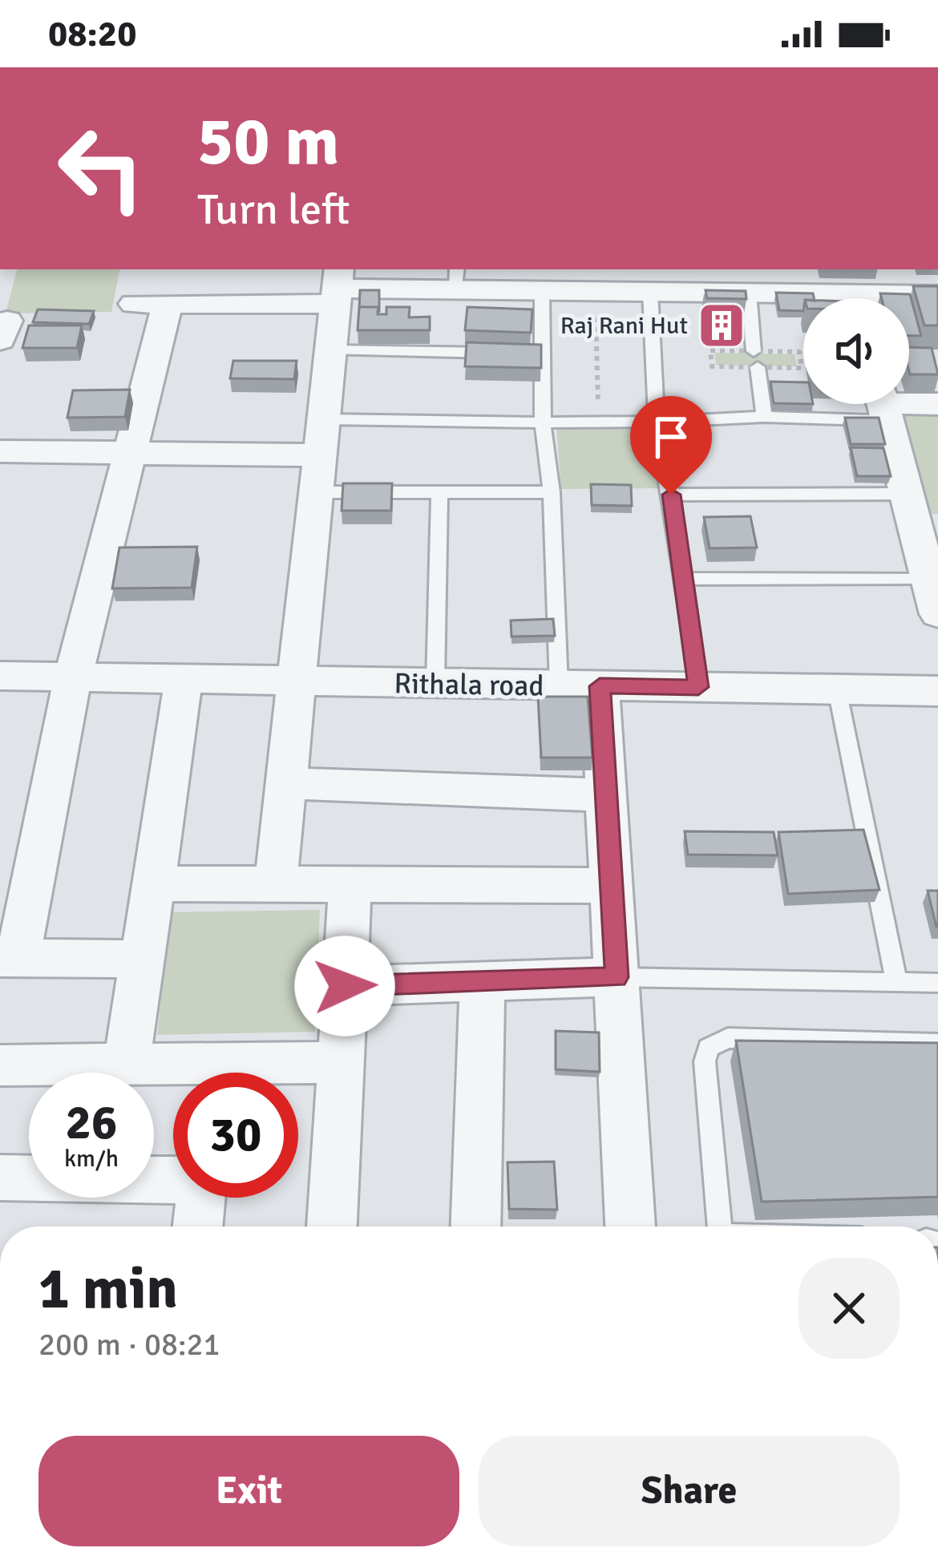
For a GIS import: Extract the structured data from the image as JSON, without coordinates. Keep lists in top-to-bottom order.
{
  "streets": {
    "street": ["Rithala road"]
  },
  "places": {
    "building": ["Raj Rani Hut"]
  },
  "page": {
    "status": "08:20",
    "turn": ["50 m", "Turn left"],
    "speed": "26 km/h",
    "limit": "30",
    "heading": ["1 min", "200 m · 08:21"],
    "buttons": ["Exit", "Share"]
  }
}
